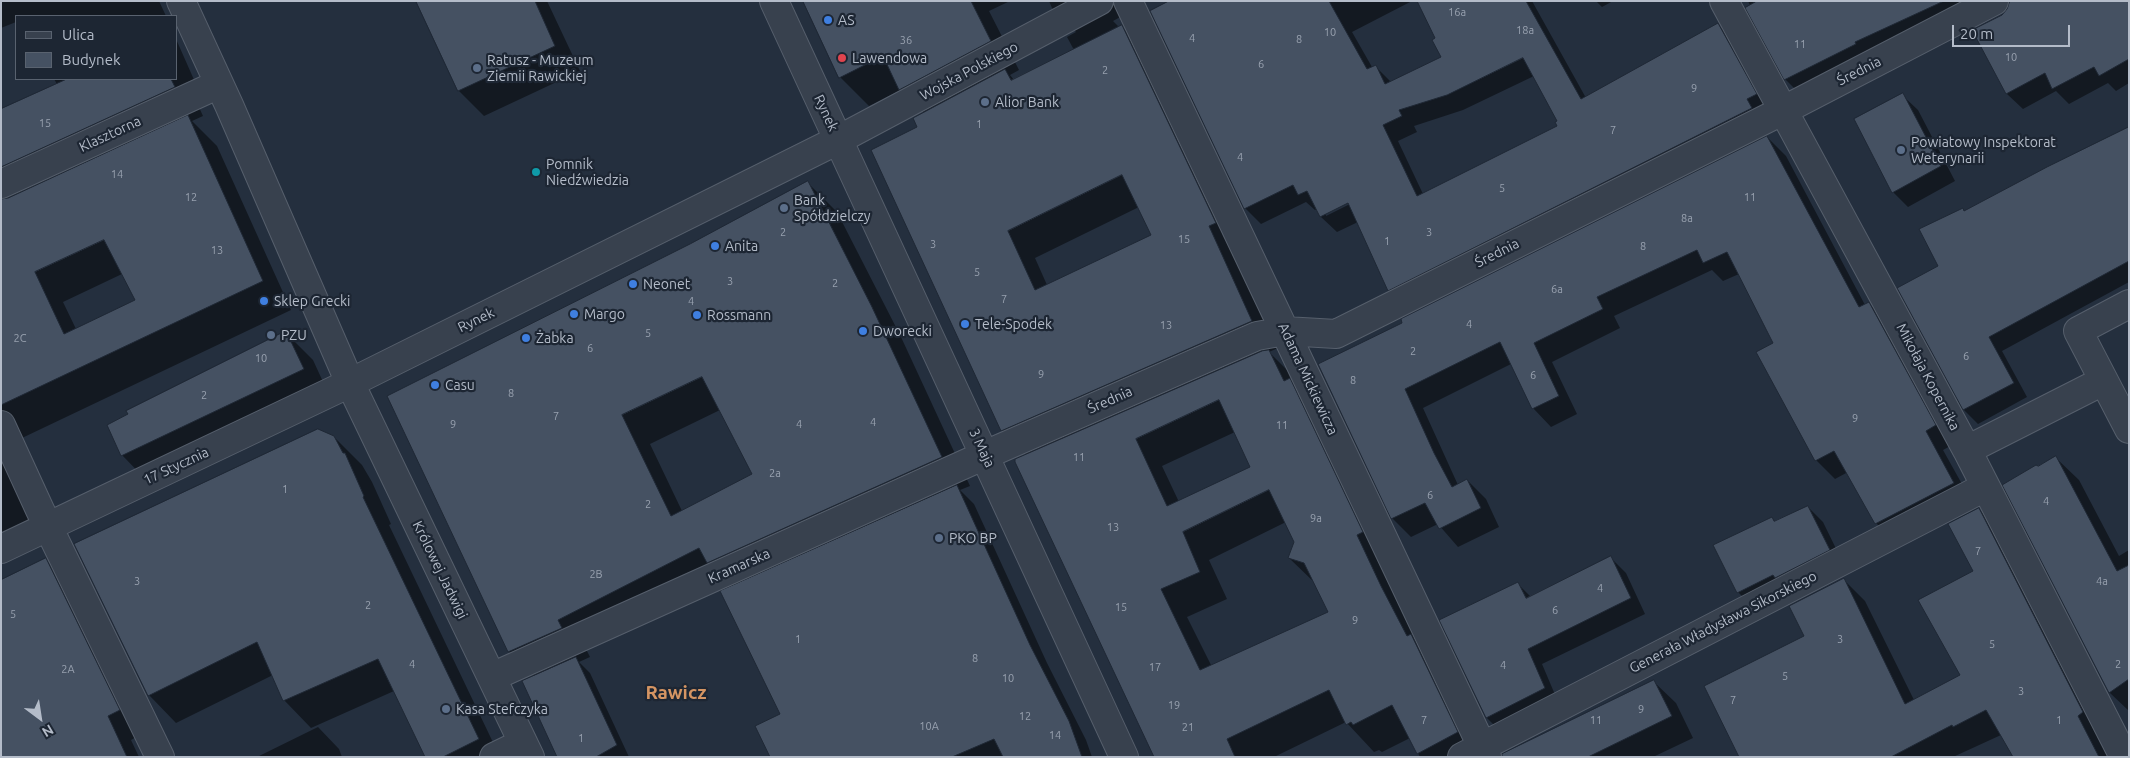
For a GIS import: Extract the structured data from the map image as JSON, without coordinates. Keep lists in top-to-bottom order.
{
  "streets": {
    "street": [
      "Wojska Polskiego",
      "Średnia",
      "Rynek",
      "Klasztorna",
      "Mikołaja Kopernika",
      "Adama Mickiewicza",
      "3 Maja",
      "17 Stycznia",
      "Kramarska",
      "Królowej Jadwigi",
      "Generała Władysława Sikorskiego"
    ]
  },
  "crossings": [
    ["Wojska Polskiego", "Rynek"],
    ["Wojska Polskiego", "3 Maja"],
    ["Średnia", "Mikołaja Kopernika"],
    ["Średnia", "Adama Mickiewicza"],
    ["Średnia", "3 Maja"],
    ["Średnia", "Kramarska"],
    ["Rynek", "3 Maja"],
    ["Rynek", "17 Stycznia"],
    ["Rynek", "Królowej Jadwigi"],
    ["Mikołaja Kopernika", "Generała Władysława Sikorskiego"],
    ["Adama Mickiewicza", "Generała Władysława Sikorskiego"],
    ["3 Maja", "Kramarska"],
    ["17 Stycznia", "Królowej Jadwigi"],
    ["Kramarska", "Królowej Jadwigi"]
  ],
  "districts": ["Rawicz"],
  "places": [
    "AS",
    "Lawendowa",
    "Ratusz - Muzeum Ziemii Rawickiej",
    "Alior Bank",
    "Powiatowy Inspektorat Weterynarii",
    "Pomnik Niedźwiedzia",
    "Bank Spółdzielczy",
    "Anita",
    "Neonet",
    "Sklep Grecki",
    "Margo",
    "Rossmann",
    "Tele-Spodek",
    "Dworecki",
    "PZU",
    "Żabka",
    "Casu",
    "PKO BP",
    "Kasa Stefczyka"
  ],
  "house_numbers": [
    "16a",
    "18a",
    "10",
    "4",
    "8",
    "36",
    "11",
    "10",
    "6",
    "2",
    "9",
    "15",
    "1",
    "7",
    "4",
    "14",
    "5",
    "12",
    "11",
    "8a",
    "2",
    "3",
    "15",
    "1",
    "3",
    "8",
    "13",
    "5",
    "3",
    "2",
    "6a",
    "7",
    "4",
    "4",
    "13",
    "5",
    "2C",
    "6",
    "2",
    "6",
    "10",
    "9",
    "6",
    "8",
    "8",
    "2",
    "7",
    "9",
    "4",
    "9",
    "4",
    "11",
    "11",
    "2a",
    "1",
    "6",
    "4",
    "2",
    "9a",
    "13",
    "7",
    "2B",
    "3",
    "4a",
    "4",
    "2",
    "15",
    "6",
    "5",
    "9",
    "1",
    "3",
    "5",
    "8",
    "4",
    "2",
    "4",
    "17",
    "2A",
    "5",
    "10",
    "3",
    "7",
    "19",
    "9",
    "12",
    "7",
    "11",
    "1",
    "10A",
    "21",
    "14",
    "1"
  ],
  "legend": ["Ulica", "Budynek"],
  "scale_bar": "20 m",
  "north": "bottom right"
}
